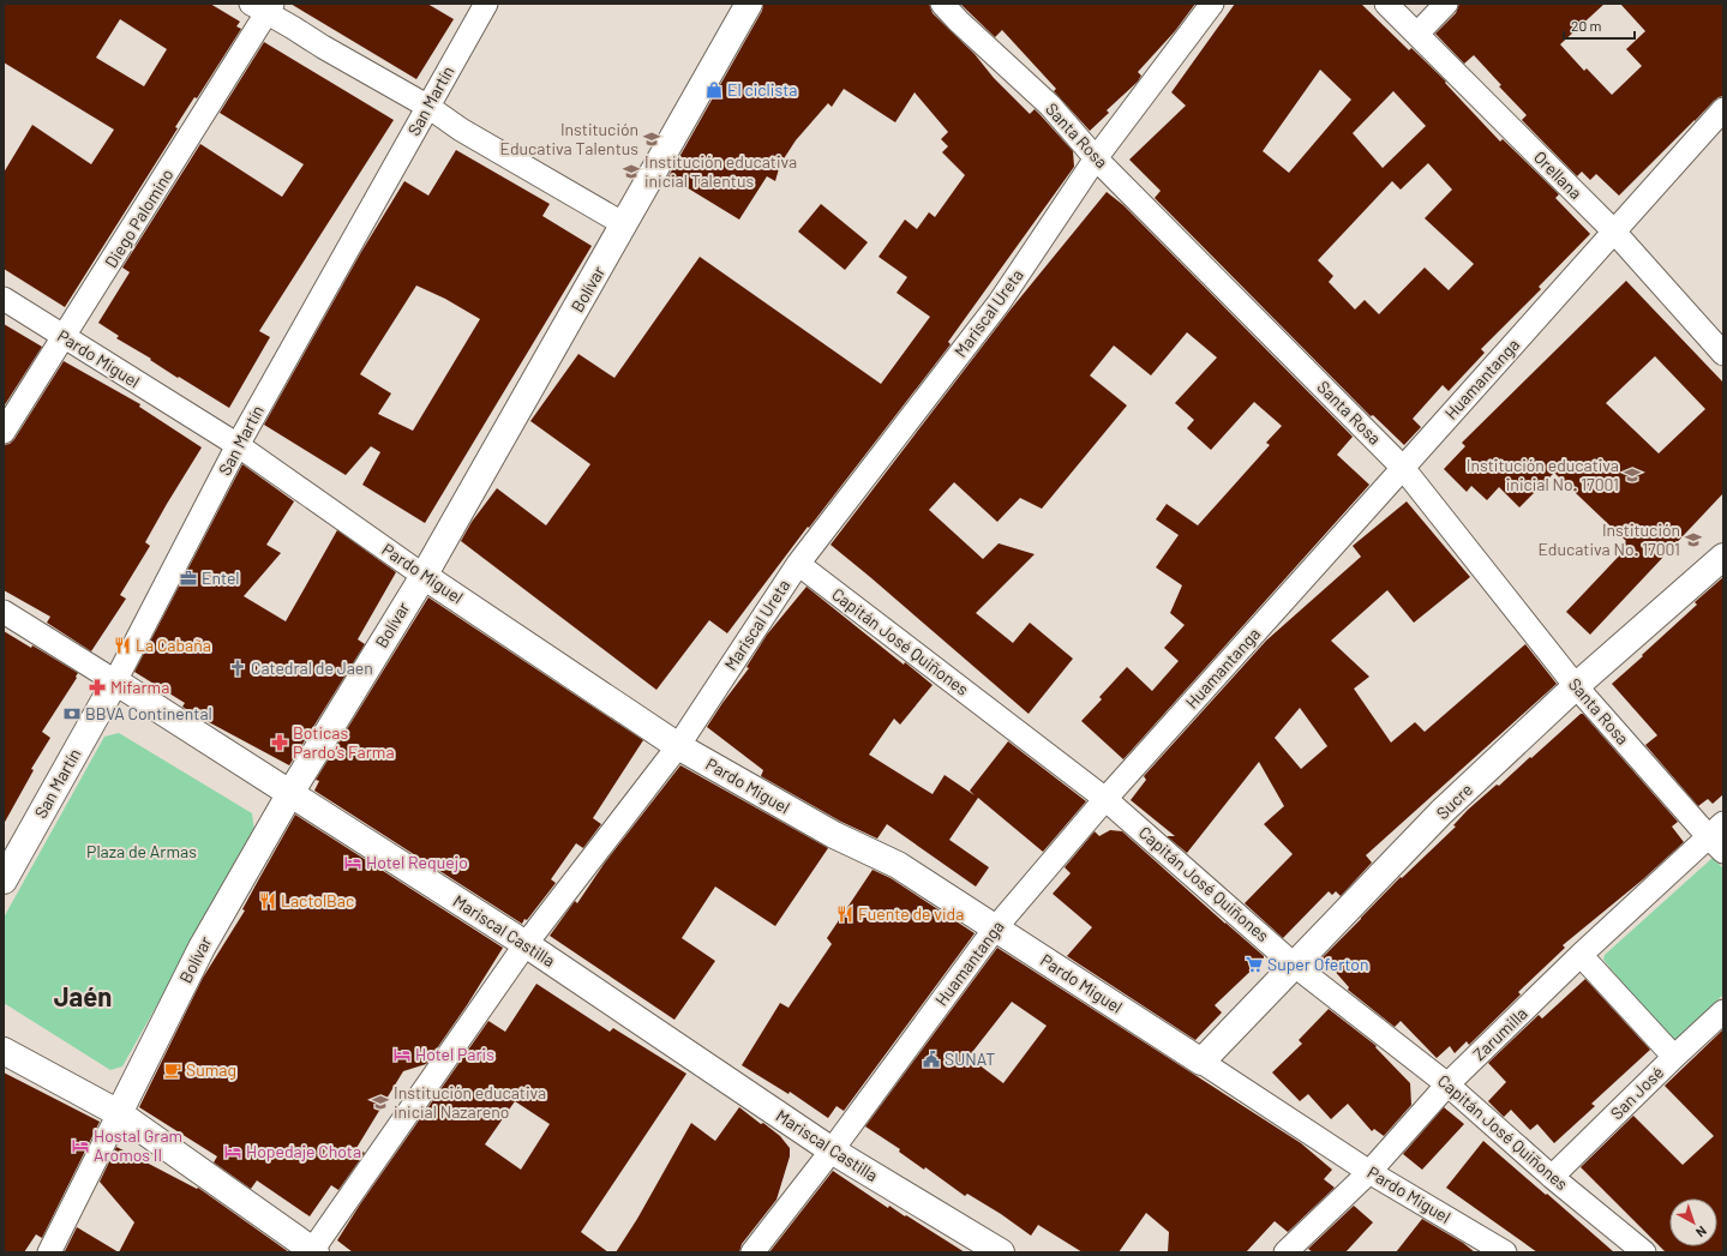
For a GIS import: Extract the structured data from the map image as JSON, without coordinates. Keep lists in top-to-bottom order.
{
  "streets": {
    "street": [
      "San Martín",
      "Santa Rosa",
      "Orellana",
      "Diego Palomino",
      "Bolívar",
      "Mariscal Ureta",
      "Pardo Miguel",
      "Huamantanga",
      "Capitán José Quiñones",
      "Sucre",
      "Mariscal Castilla",
      "Zarumilla",
      "San José"
    ]
  },
  "crossings": [
    ["San Martín", "Pardo Miguel"],
    ["San Martín", "Mariscal Castilla"],
    ["Santa Rosa", "Mariscal Ureta"],
    ["Santa Rosa", "Huamantanga"],
    ["Santa Rosa", "Sucre"],
    ["Santa Rosa", "Zarumilla"],
    ["Orellana", "Huamantanga"],
    ["Diego Palomino", "Pardo Miguel"],
    ["Bolívar", "Pardo Miguel"],
    ["Bolívar", "Mariscal Castilla"],
    ["Mariscal Ureta", "Pardo Miguel"],
    ["Mariscal Ureta", "Capitán José Quiñones"],
    ["Mariscal Ureta", "Mariscal Castilla"],
    ["Pardo Miguel", "Huamantanga"],
    ["Pardo Miguel", "Sucre"],
    ["Pardo Miguel", "Zarumilla"],
    ["Huamantanga", "Capitán José Quiñones"],
    ["Huamantanga", "Mariscal Castilla"],
    ["Capitán José Quiñones", "Sucre"],
    ["Capitán José Quiñones", "Zarumilla"],
    ["Capitán José Quiñones", "San José"]
  ],
  "districts": ["Jaén"],
  "parks": ["Plaza de Armas"],
  "places": {
    "shop": ["El ciclista"],
    "school or university": [
      "Institución Educativa Talentus",
      "Institución educativa inicial Talentus",
      "Institución educativa inicial No. 17001",
      "Institución Educativa No. 17001",
      "Institución educativa inicial Nazareno"
    ],
    "office": ["Entel"],
    "restaurant": ["La Cabaña", "LactolBac", "Fuente de vida"],
    "church": ["Catedral de Jaen"],
    "pharmacy": ["Mifarma", "Boticas Pardo’s Farma"],
    "bank": ["BBVA Continental"],
    "hotel": [
      "Hotel Requejo",
      "Hotel Paris",
      "Hostal Gram Aromos II",
      "Hopedaje Chota"
    ],
    "supermarket": ["Super Oferton"],
    "public building": ["SUNAT"],
    "cafe": ["Sumag"]
  },
  "scale_bar": "20 m",
  "north": "bottom right"
}
